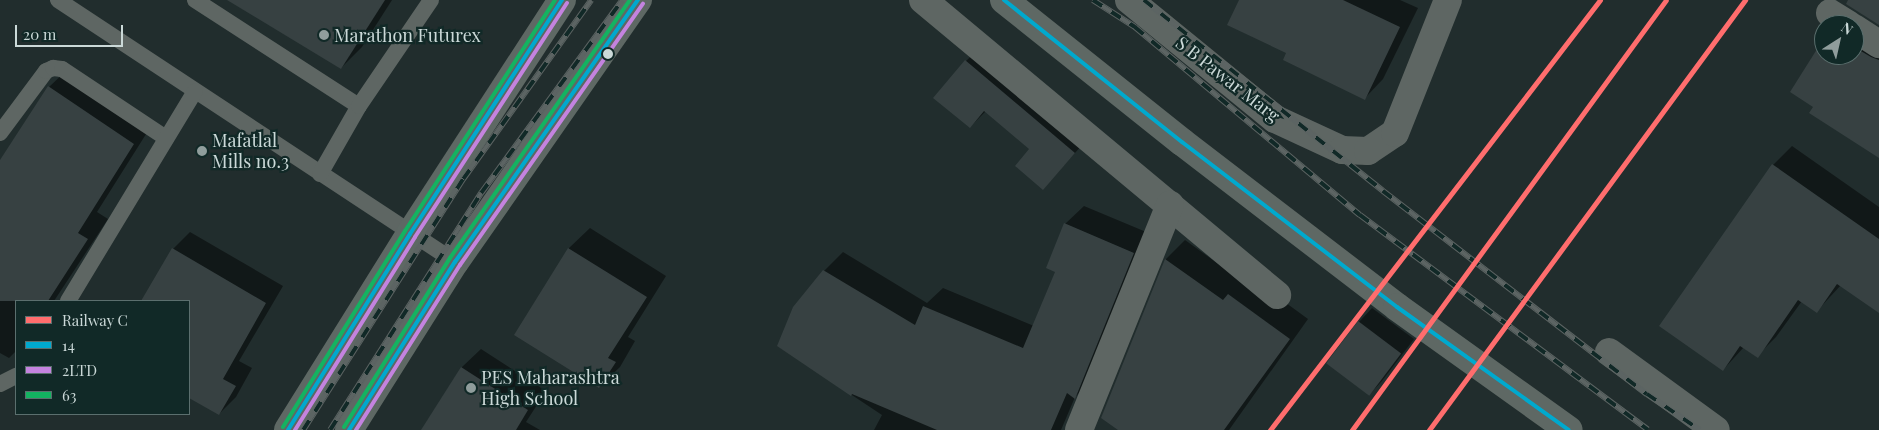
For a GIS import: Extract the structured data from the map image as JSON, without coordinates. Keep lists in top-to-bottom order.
{
  "streets": {
    "street": ["S B Pawar Marg"]
  },
  "places": ["Marathon Futurex", "Mafatlal Mills no.3", "PES Maharashtra High School"],
  "lines": [
    "rail line C",
    "transit line 14",
    "transit line 63",
    "transit line 2LTD"
  ],
  "legend": [
    "Railway C",
    "14",
    "2LTD",
    "63"
  ],
  "scale_bar": "20 m",
  "north": "top right"
}
